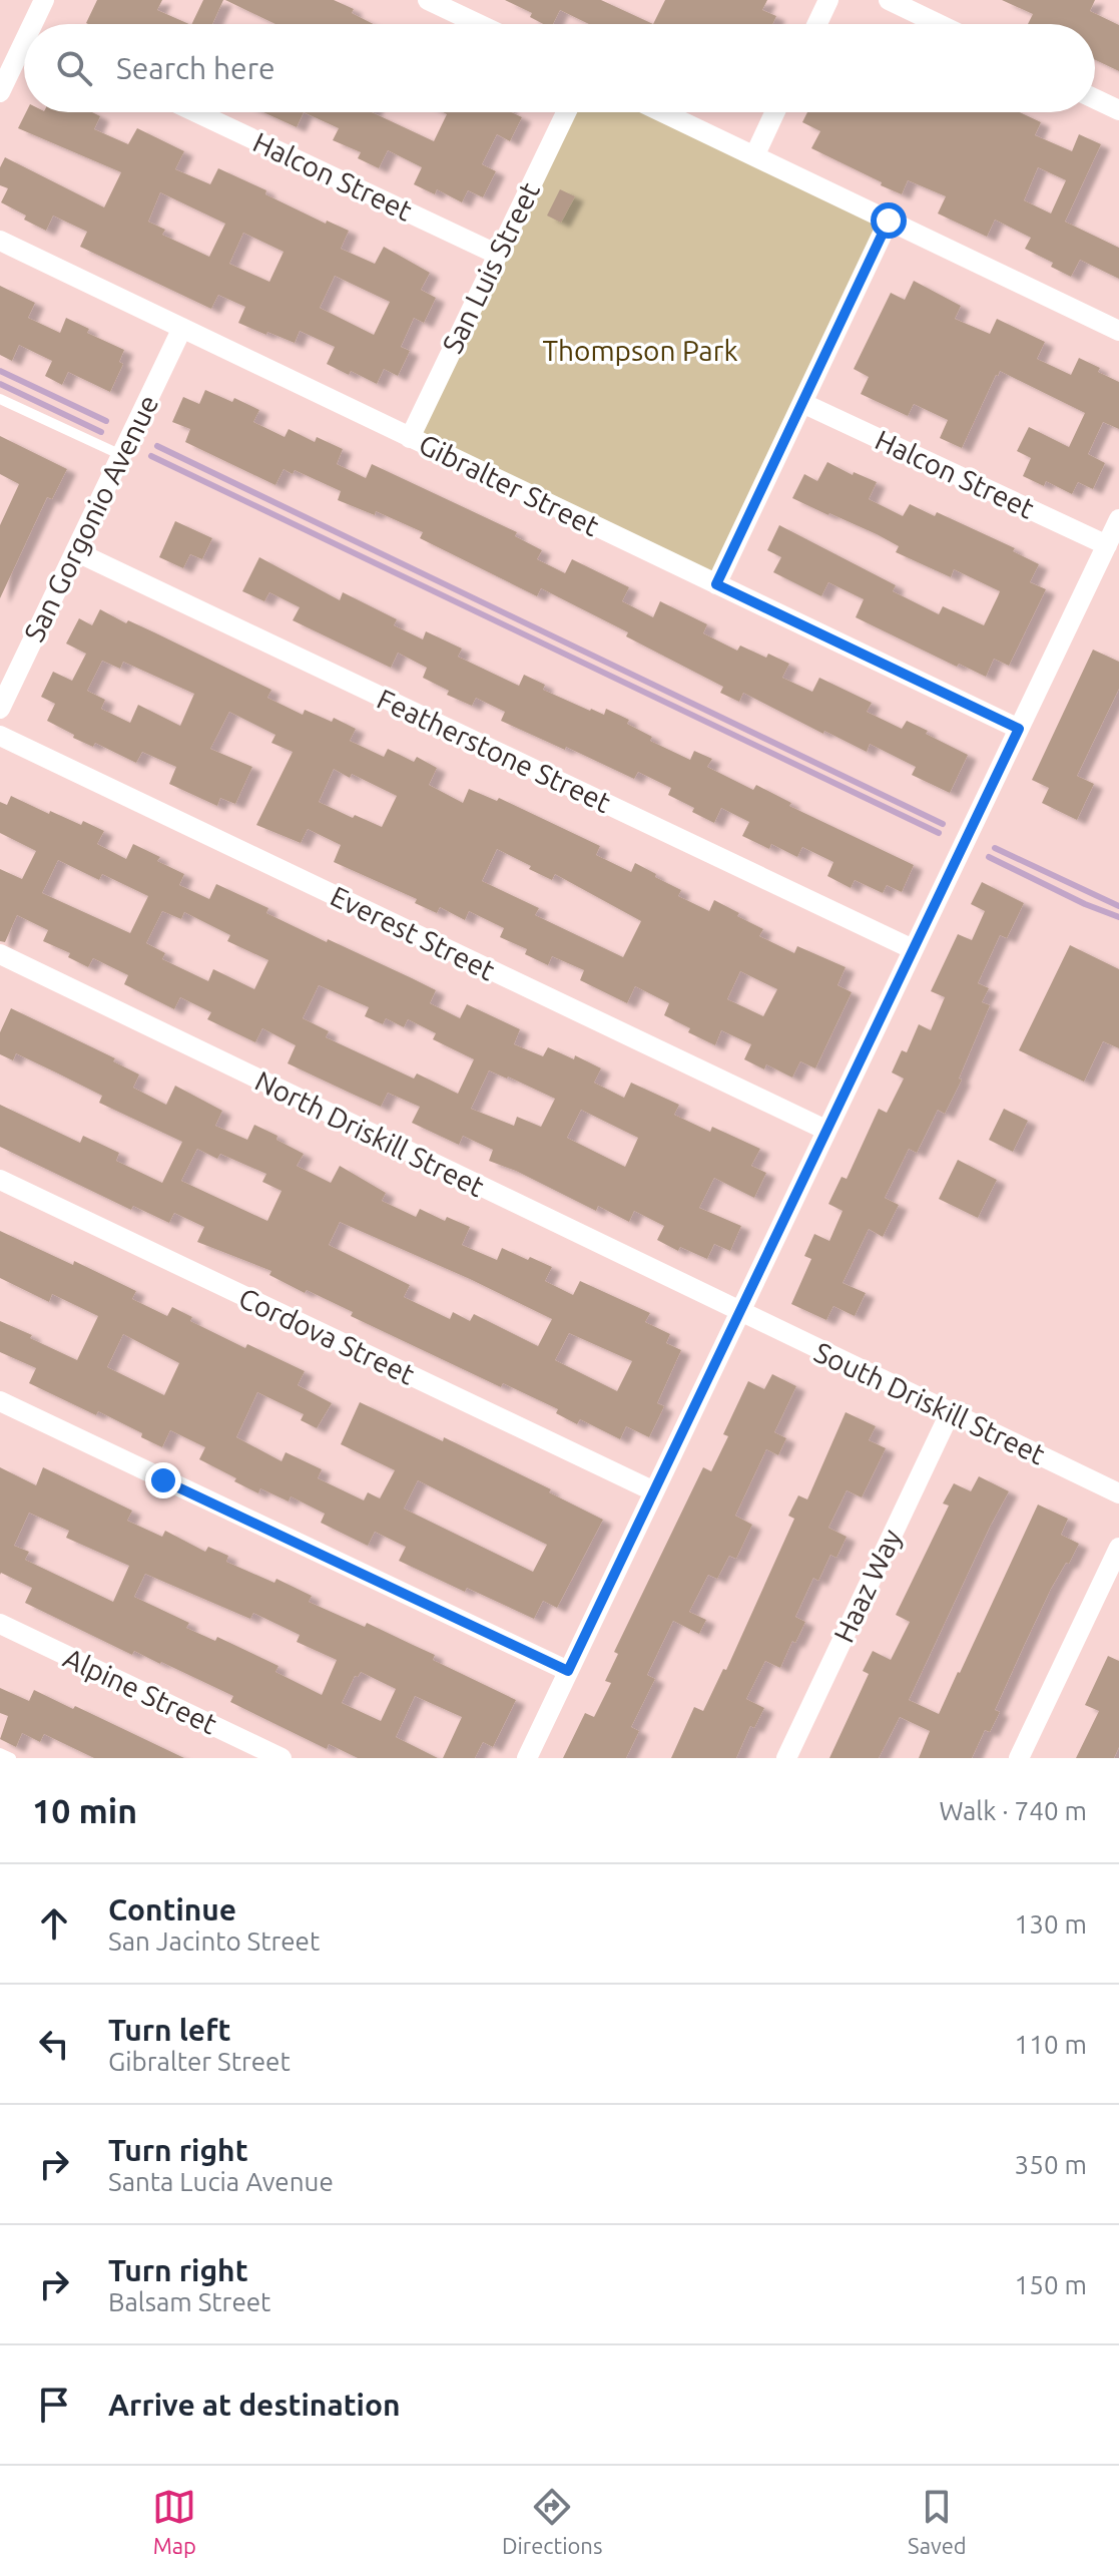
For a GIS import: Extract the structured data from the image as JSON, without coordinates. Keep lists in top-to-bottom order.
{
  "streets": {
    "street": [
      "Halcon Street",
      "San Luis Street",
      "Gibralter Street",
      "San Gorgonio Avenue",
      "Featherstone Street",
      "Everest Street",
      "North Driskill Street",
      "Cordova Street",
      "South Driskill Street",
      "Haaz Way",
      "Alpine Street"
    ]
  },
  "crossings": [
    ["Halcon Street", "San Luis Street"],
    ["San Luis Street", "Gibralter Street"],
    ["Gibralter Street", "San Gorgonio Avenue"],
    ["San Gorgonio Avenue", "Featherstone Street"],
    ["North Driskill Street", "South Driskill Street"],
    ["South Driskill Street", "Haaz Way"]
  ],
  "parks": ["Thompson Park"],
  "page": {
    "search": "Search here",
    "heading": ["10 min", "Walk · 740 m"],
    "list": [
      ["Continue", "San Jacinto Street", "130 m"],
      ["Turn left", "Gibralter Street", "110 m"],
      ["Turn right", "Santa Lucia Avenue", "350 m"],
      ["Turn right", "Balsam Street", "150 m"],
      "Arrive at destination"
    ],
    "nav": ["Map", "Directions", "Saved"]
  }
}
